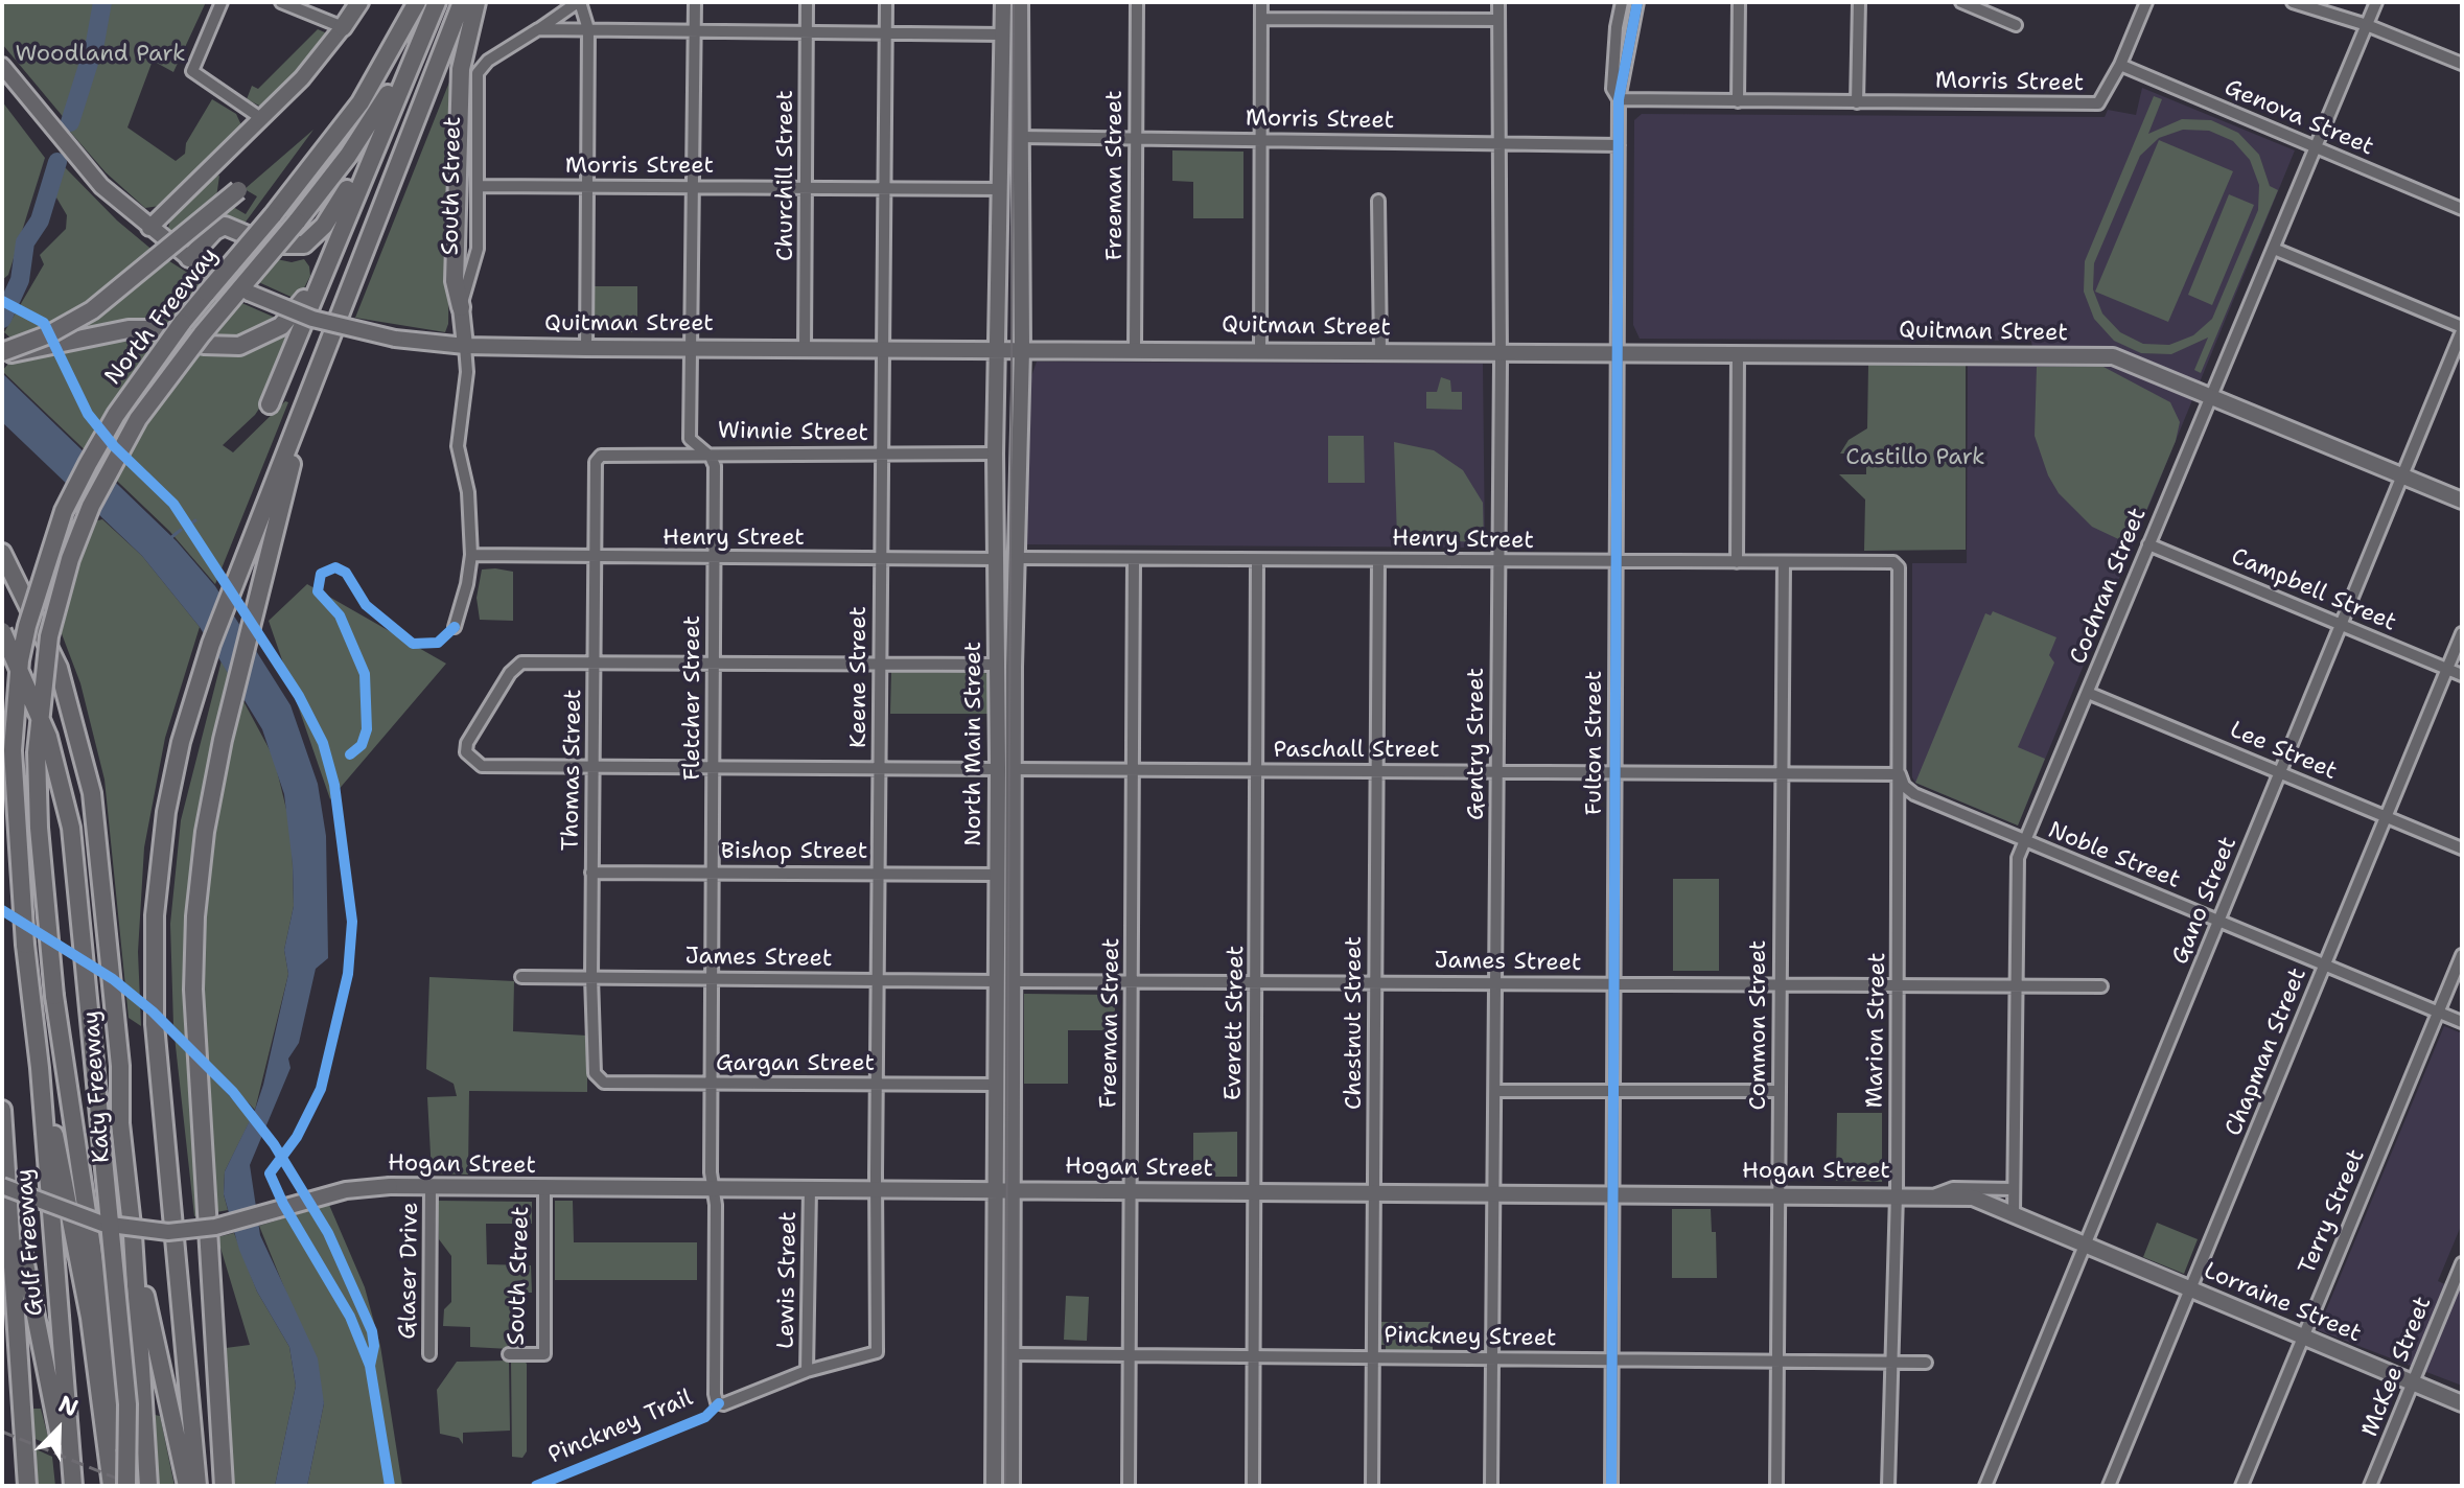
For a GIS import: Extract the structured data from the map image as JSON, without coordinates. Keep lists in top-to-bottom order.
{
  "streets": {
    "highway": ["North Freeway", "Katy Freeway", "Gulf Freeway"],
    "main road": [
      "South Street",
      "Quitman Street",
      "North Main Street",
      "Hogan Street",
      "Lorraine Street"
    ],
    "street": [
      "Morris Street",
      "Genova Street",
      "Churchill Street",
      "Freeman Street",
      "Winnie Street",
      "Henry Street",
      "Cochran Street",
      "Campbell Street",
      "Keene Street",
      "Fletcher Street",
      "Fulton Street",
      "Gentry Street",
      "Paschall Street",
      "Lee Street",
      "Thomas Street",
      "Bishop Street",
      "Noble Street",
      "Gano Street",
      "James Street",
      "Everett Street",
      "Chestnut Street",
      "Common Street",
      "Marion Street",
      "Chapman Street",
      "Gargan Street",
      "Terry Street",
      "Glaser Drive",
      "Lewis Street",
      "Pinckney Street",
      "McKee Street"
    ],
    "cycle path": ["Pinckney Trail"]
  },
  "crossings": [
    ["Morris Street", "Genova Street"],
    ["Morris Street", "Churchill Street"],
    ["Morris Street", "Freeman Street"],
    ["Morris Street", "South Street"],
    ["Morris Street", "Keene Street"],
    ["Morris Street", "Fletcher Street"],
    ["Morris Street", "Fulton Street"],
    ["Morris Street", "North Main Street"],
    ["Morris Street", "Gentry Street"],
    ["Genova Street", "Cochran Street"],
    ["Churchill Street", "Quitman Street"],
    ["Freeman Street", "Quitman Street"],
    ["Freeman Street", "Henry Street"],
    ["Freeman Street", "Paschall Street"],
    ["Freeman Street", "James Street"],
    ["Freeman Street", "Hogan Street"],
    ["Freeman Street", "Pinckney Street"],
    ["South Street", "Quitman Street"],
    ["South Street", "Henry Street"],
    ["South Street", "Hogan Street"],
    ["North Freeway", "Gulf Freeway"],
    ["Quitman Street", "Cochran Street"],
    ["Quitman Street", "Keene Street"],
    ["Quitman Street", "Fletcher Street"],
    ["Quitman Street", "Fulton Street"],
    ["Quitman Street", "North Main Street"],
    ["Quitman Street", "Gentry Street"],
    ["Quitman Street", "Gano Street"],
    ["Winnie Street", "Keene Street"],
    ["Winnie Street", "Fletcher Street"],
    ["Winnie Street", "North Main Street"],
    ["Winnie Street", "Thomas Street"],
    ["Henry Street", "Keene Street"],
    ["Henry Street", "Fletcher Street"],
    ["Henry Street", "Fulton Street"],
    ["Henry Street", "North Main Street"],
    ["Henry Street", "Gentry Street"],
    ["Henry Street", "Thomas Street"],
    ["Henry Street", "Everett Street"],
    ["Henry Street", "Chestnut Street"],
    ["Henry Street", "Common Street"],
    ["Henry Street", "Marion Street"],
    ["Cochran Street", "Campbell Street"],
    ["Cochran Street", "Lee Street"],
    ["Cochran Street", "Noble Street"],
    ["Cochran Street", "James Street"],
    ["Cochran Street", "Hogan Street"],
    ["Campbell Street", "Gano Street"],
    ["Campbell Street", "Chapman Street"],
    ["Keene Street", "Fletcher Street"],
    ["Keene Street", "Paschall Street"],
    ["Keene Street", "Bishop Street"],
    ["Keene Street", "James Street"],
    ["Keene Street", "Gargan Street"],
    ["Keene Street", "Hogan Street"],
    ["Keene Street", "Lewis Street"],
    ["Fletcher Street", "Paschall Street"],
    ["Fletcher Street", "Bishop Street"],
    ["Fletcher Street", "James Street"],
    ["Fletcher Street", "Gargan Street"],
    ["Fletcher Street", "Hogan Street"],
    ["Fletcher Street", "Lewis Street"],
    ["Fulton Street", "Paschall Street"],
    ["Fulton Street", "James Street"],
    ["Fulton Street", "Hogan Street"],
    ["Fulton Street", "Pinckney Street"],
    ["North Main Street", "Paschall Street"],
    ["North Main Street", "Bishop Street"],
    ["North Main Street", "James Street"],
    ["North Main Street", "Gargan Street"],
    ["North Main Street", "Hogan Street"],
    ["North Main Street", "Pinckney Street"],
    ["Gentry Street", "Paschall Street"],
    ["Gentry Street", "James Street"],
    ["Gentry Street", "Hogan Street"],
    ["Gentry Street", "Pinckney Street"],
    ["Paschall Street", "Thomas Street"],
    ["Paschall Street", "Noble Street"],
    ["Paschall Street", "Everett Street"],
    ["Paschall Street", "Chestnut Street"],
    ["Paschall Street", "Common Street"],
    ["Paschall Street", "Marion Street"],
    ["Lee Street", "Gano Street"],
    ["Lee Street", "Chapman Street"],
    ["Thomas Street", "Bishop Street"],
    ["Thomas Street", "James Street"],
    ["Thomas Street", "Gargan Street"],
    ["Noble Street", "Gano Street"],
    ["Noble Street", "Marion Street"],
    ["Noble Street", "Chapman Street"],
    ["Noble Street", "Terry Street"],
    ["Gano Street", "Hogan Street"],
    ["Gano Street", "Lorraine Street"],
    ["James Street", "Everett Street"],
    ["James Street", "Chestnut Street"],
    ["James Street", "Common Street"],
    ["James Street", "Marion Street"],
    ["Everett Street", "Hogan Street"],
    ["Everett Street", "Pinckney Street"],
    ["Chestnut Street", "Hogan Street"],
    ["Chestnut Street", "Pinckney Street"],
    ["Common Street", "Hogan Street"],
    ["Common Street", "Pinckney Street"],
    ["Marion Street", "Hogan Street"],
    ["Marion Street", "Pinckney Street"],
    ["Chapman Street", "Lorraine Street"],
    ["Hogan Street", "Glaser Drive"],
    ["Hogan Street", "Lewis Street"],
    ["Hogan Street", "Lorraine Street"],
    ["Terry Street", "Lorraine Street"],
    ["Lorraine Street", "McKee Street"]
  ],
  "parks": ["Woodland Park", "Castillo Park"],
  "north": "top right"
}
